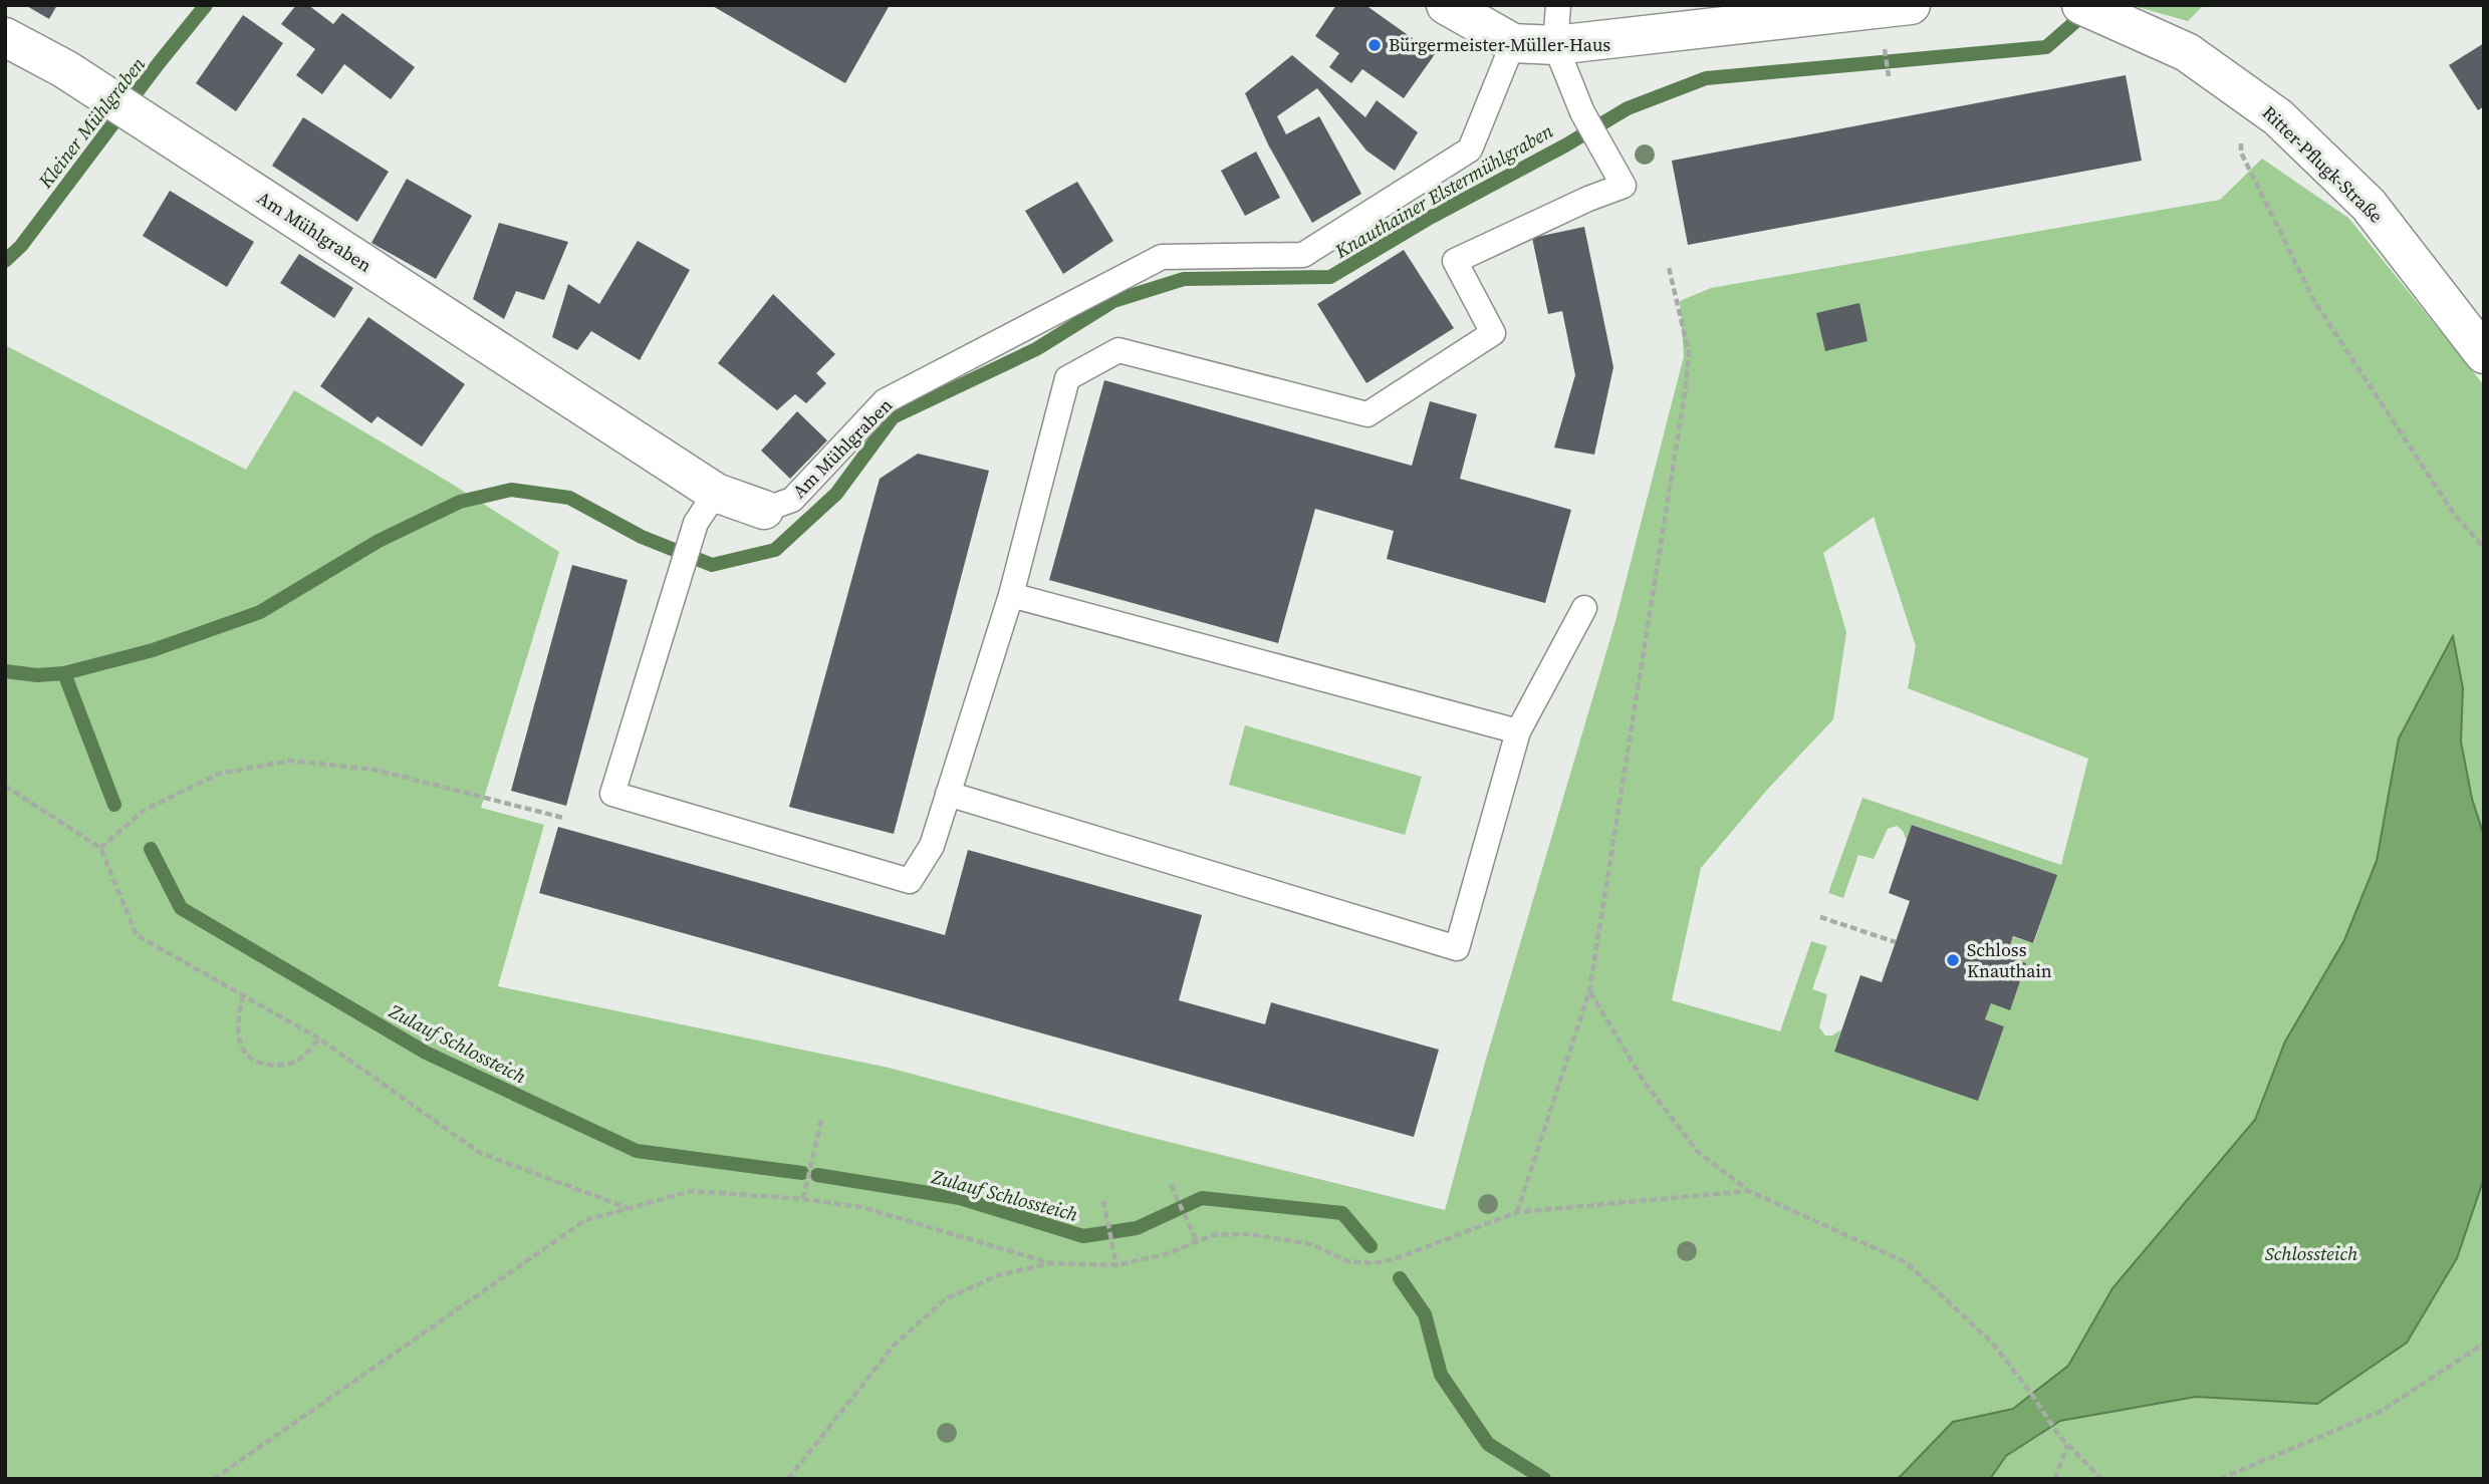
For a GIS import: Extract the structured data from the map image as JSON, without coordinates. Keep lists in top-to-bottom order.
{
  "streets": {
    "street": ["Ritter-Pflugk-Straße", "Am Mühlgraben"]
  },
  "water": [
    "Kleiner Mühlgraben",
    "Knauthainer Elstermühlgraben",
    "Zulauf Schlossteich",
    "Schlossteich"
  ],
  "places": ["Bürgermeister-Müller-Haus", "Schloss Knauthain"]
}
